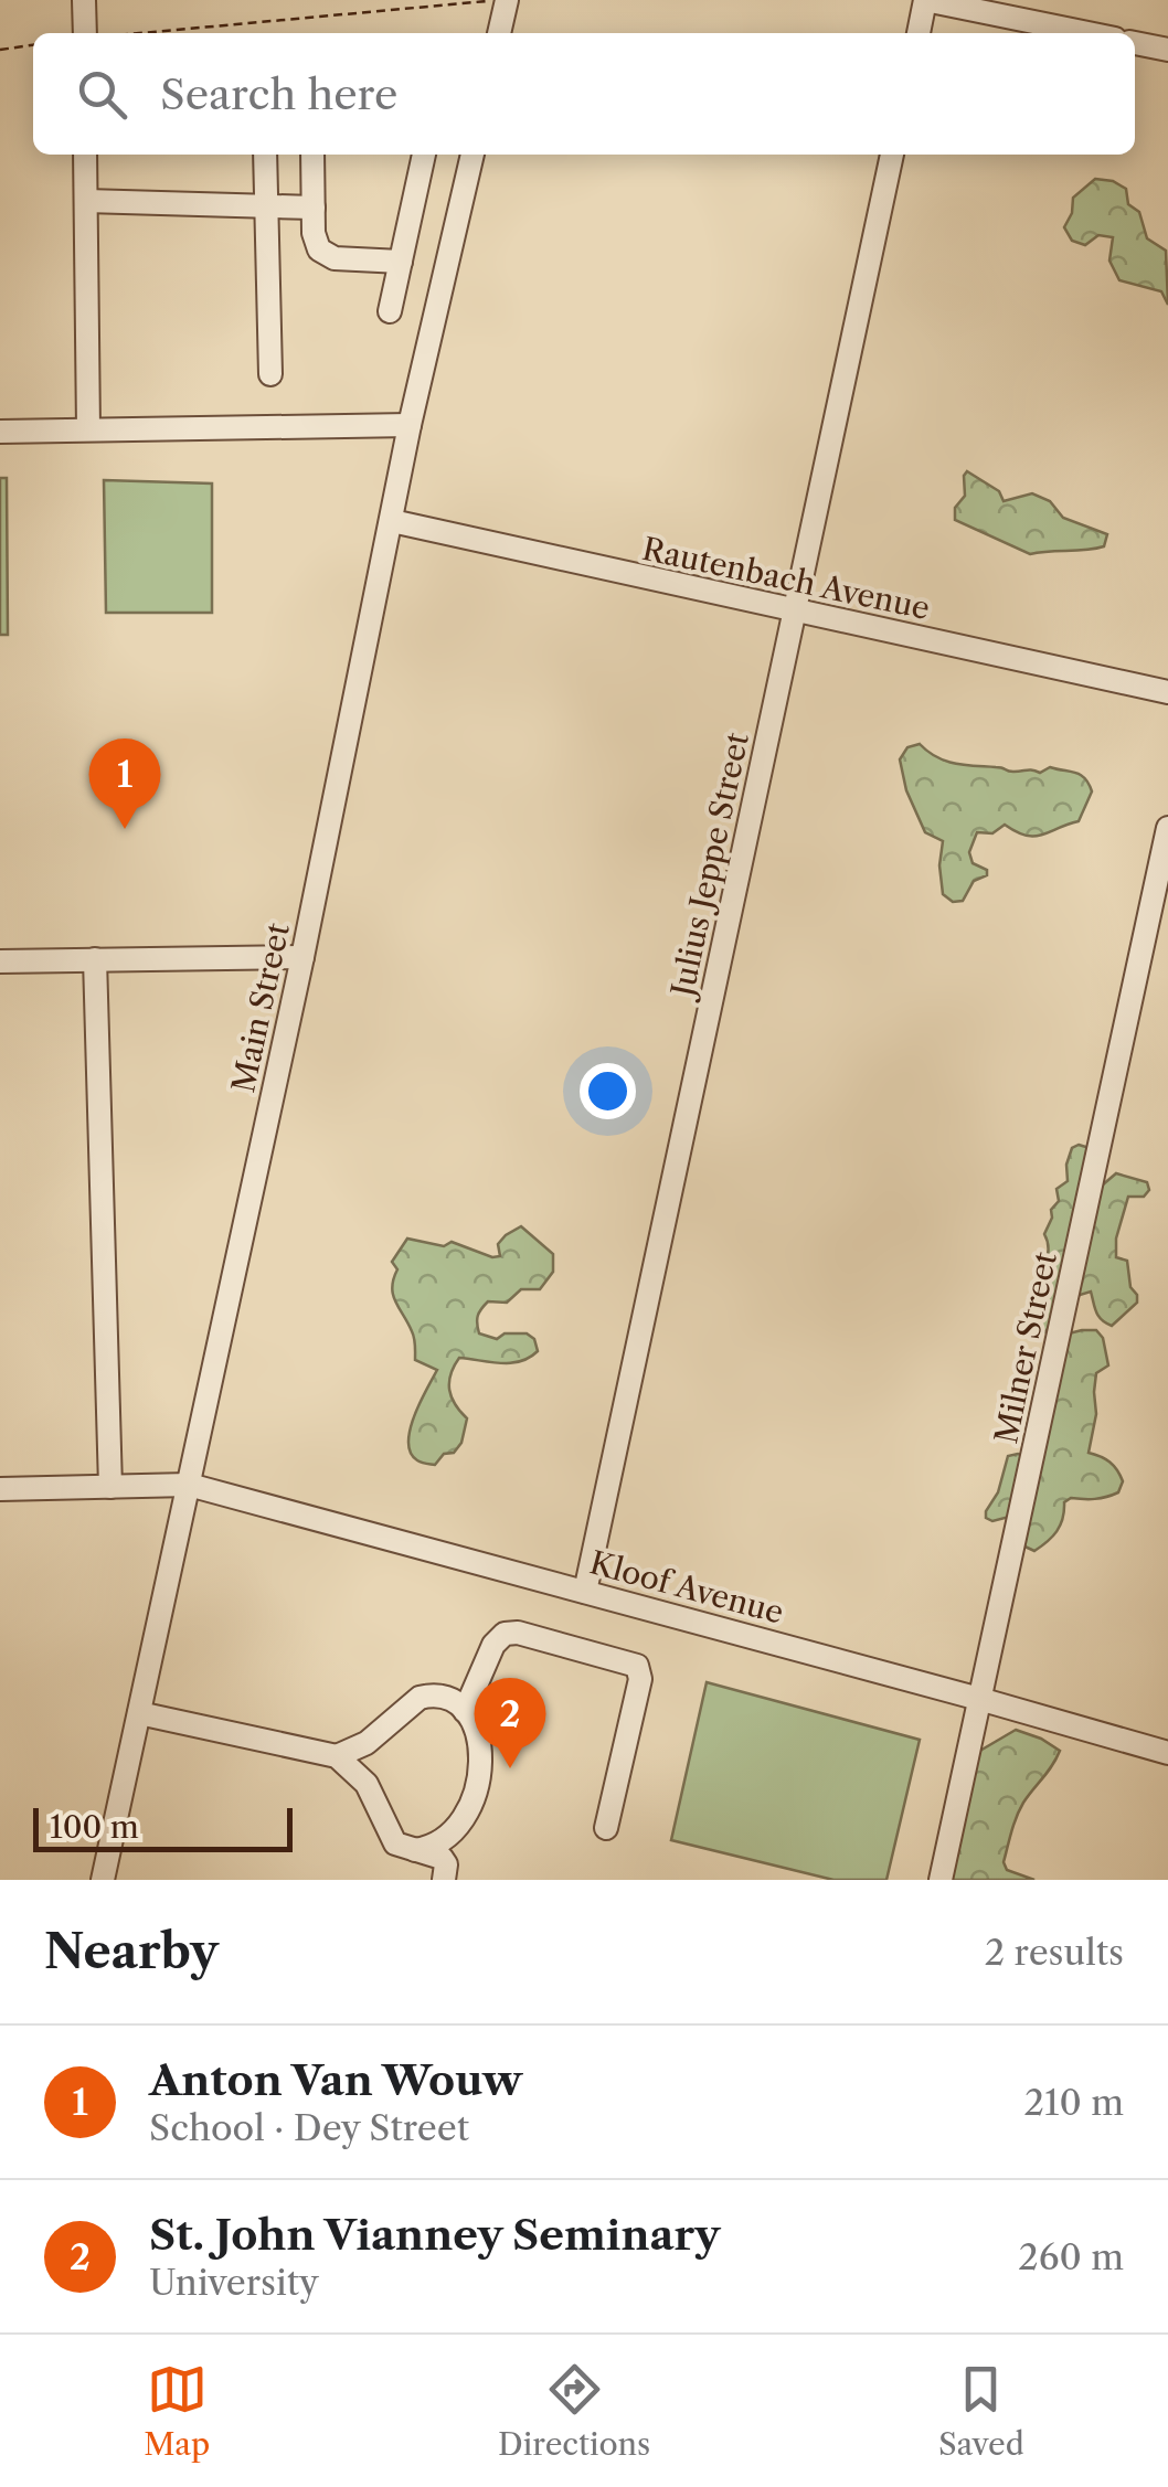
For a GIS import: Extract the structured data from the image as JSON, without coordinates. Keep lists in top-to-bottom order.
{
  "streets": {
    "street": [
      "Rautenbach Avenue",
      "Julius Jeppe Street",
      "Main Street",
      "Milner Street",
      "Kloof Avenue"
    ]
  },
  "crossings": [
    ["Rautenbach Avenue", "Julius Jeppe Street"],
    ["Rautenbach Avenue", "Main Street"],
    ["Julius Jeppe Street", "Kloof Avenue"],
    ["Main Street", "Kloof Avenue"],
    ["Milner Street", "Kloof Avenue"]
  ],
  "scale_bar": "100 m",
  "page": {
    "search": "Search here",
    "pins": ["1", "2"],
    "scale": "100 m",
    "heading": ["Nearby", "2 results"],
    "list": [
      {
        "mark": "1",
        "name": "Anton Van Wouw",
        "note": "School · Dey Street",
        "value": "210 m"
      },
      {
        "mark": "2",
        "name": "St. John Vianney Seminary",
        "note": "University",
        "value": "260 m"
      }
    ],
    "nav": ["Map", "Directions", "Saved"]
  }
}
